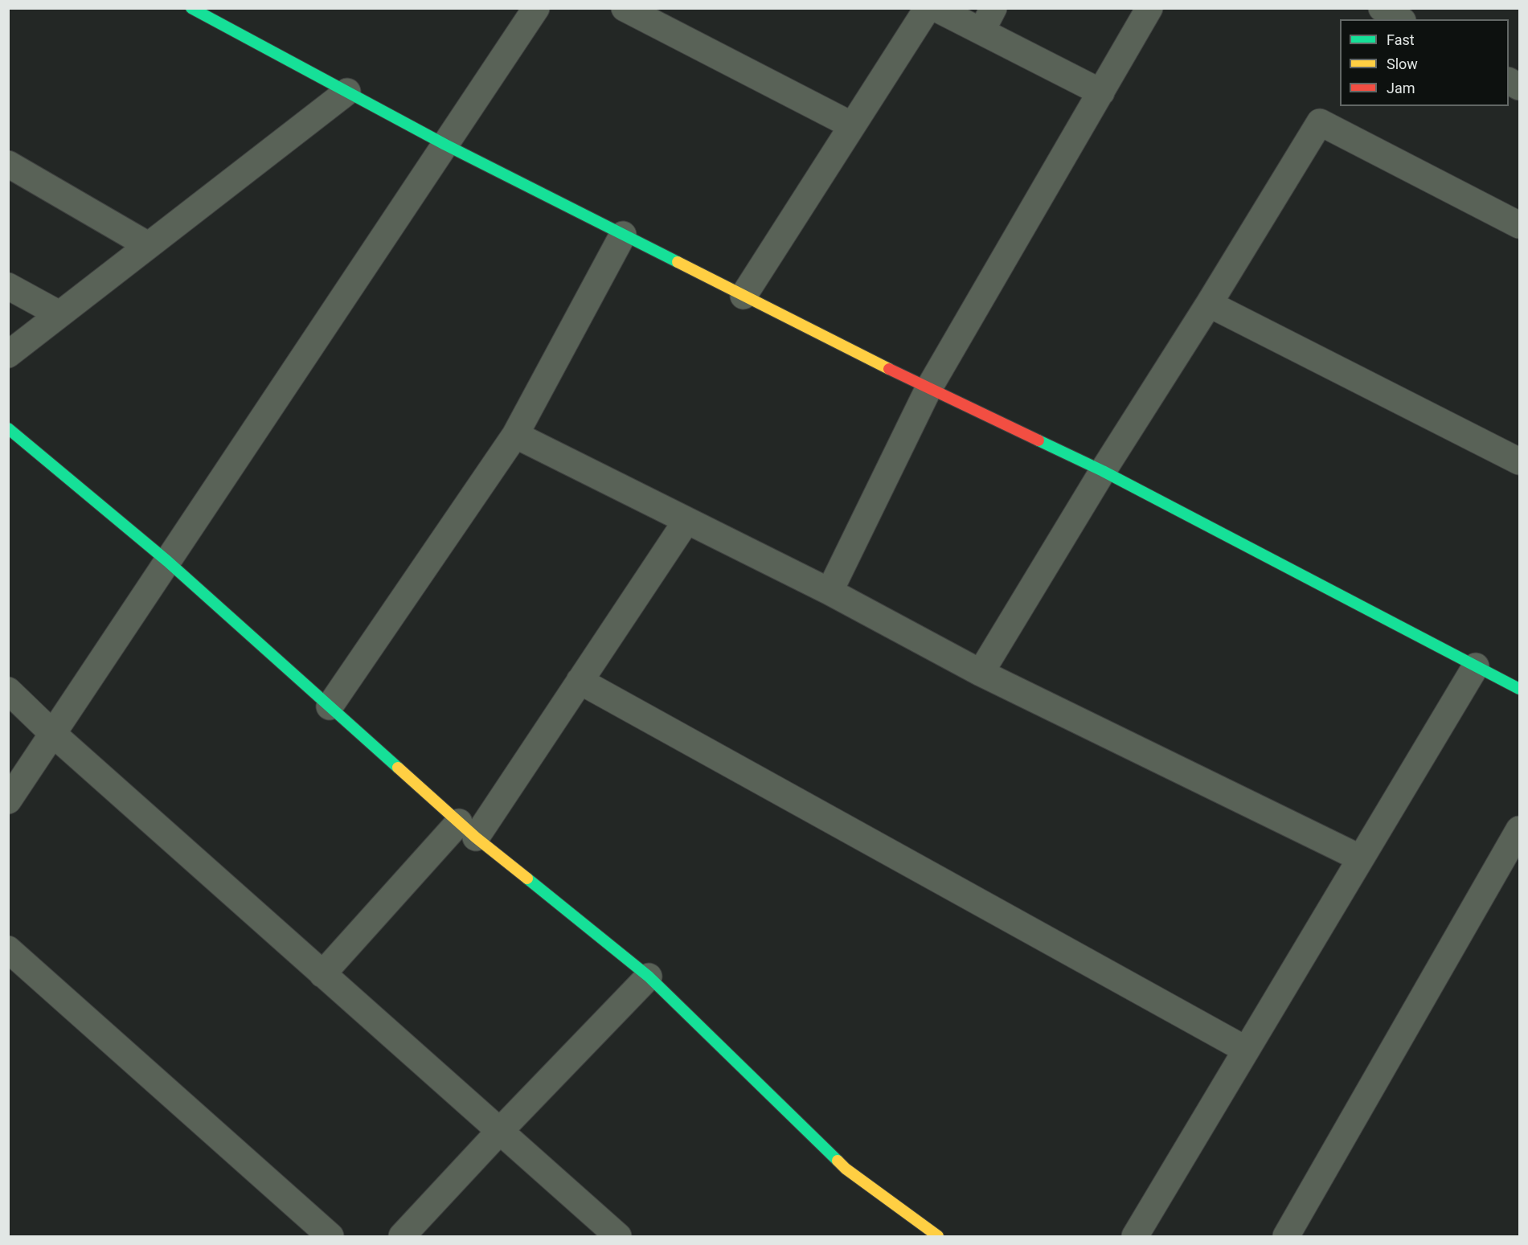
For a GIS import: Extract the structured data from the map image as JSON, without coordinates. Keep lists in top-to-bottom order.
{
  "legend": ["Fast", "Slow", "Jam"]
}
